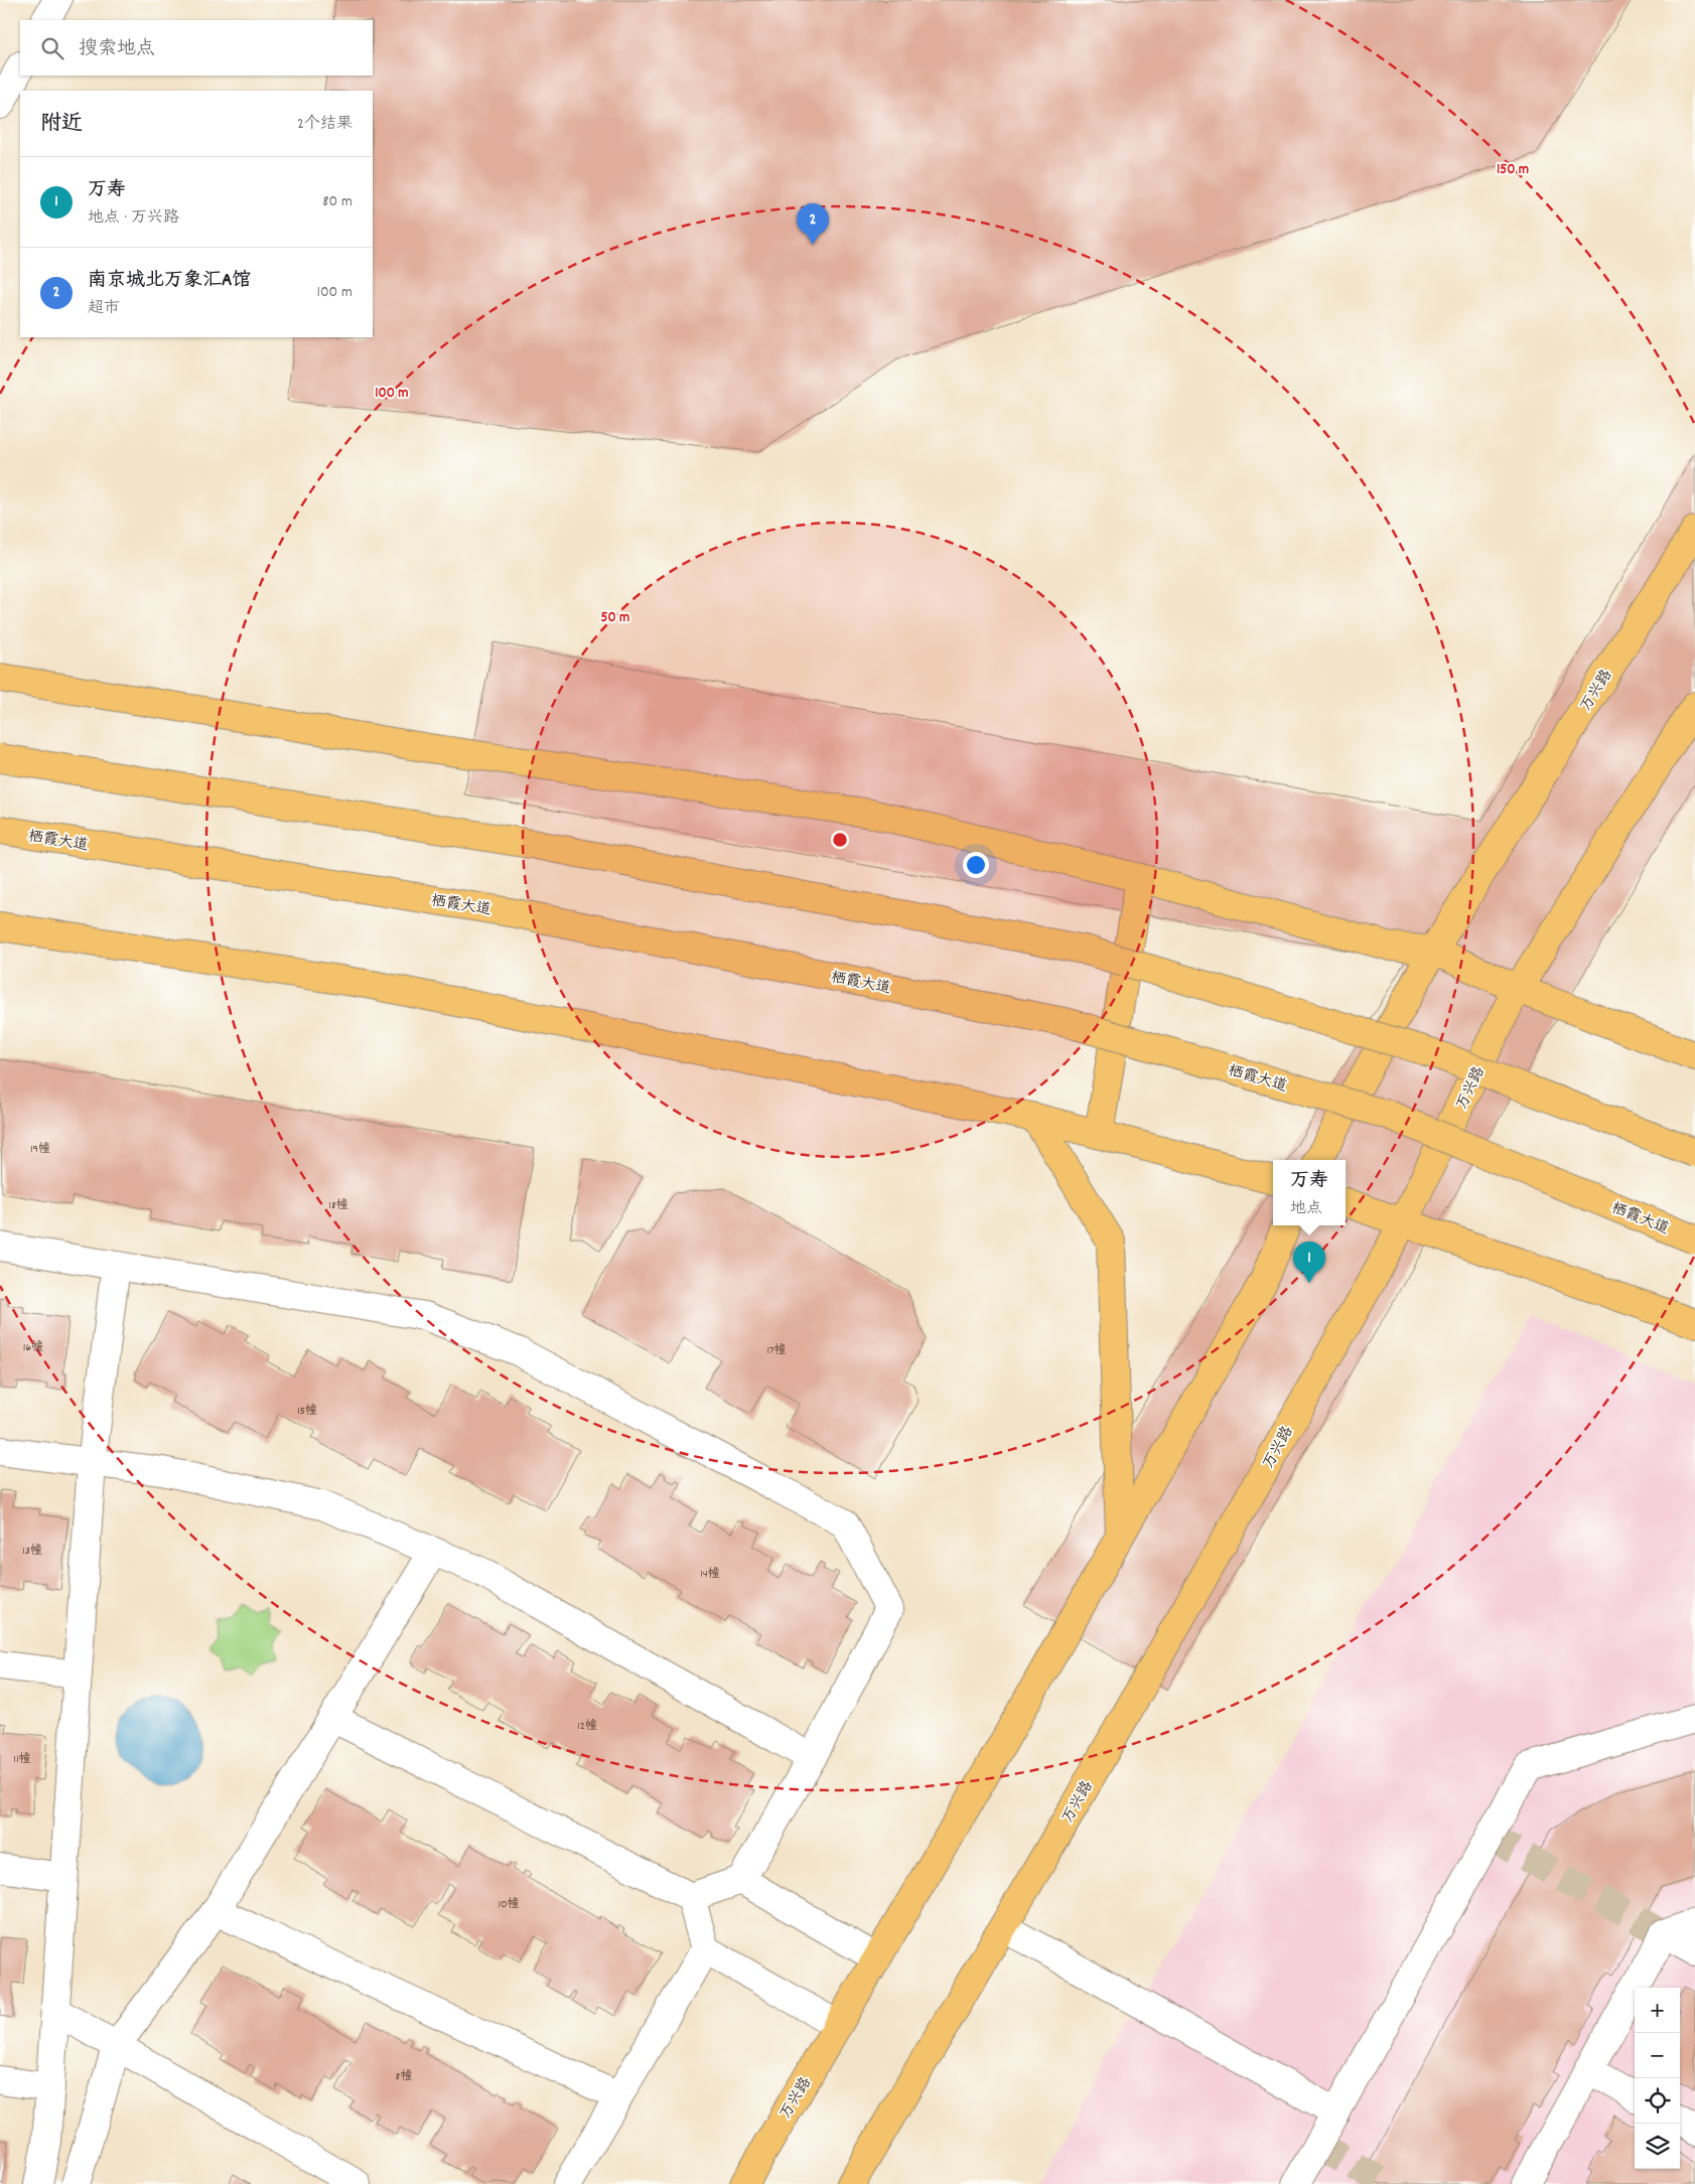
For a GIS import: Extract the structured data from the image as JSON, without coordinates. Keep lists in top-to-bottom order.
{
  "streets": {
    "main road": ["万兴路", "栖霞大道"]
  },
  "house_numbers": [
    "19幢",
    "18幢",
    "16幢",
    "17幢",
    "15幢",
    "13幢",
    "14幢",
    "12幢",
    "11幢",
    "10幢",
    "8幢"
  ],
  "page": {
    "search": "搜索地点",
    "heading": ["附近", "2个结果"],
    "list": [
      {
        "mark": "1",
        "name": "万寿",
        "note": "地点 · 万兴路",
        "value": "80 m"
      },
      {
        "mark": "2",
        "name": "南京城北万象汇A馆",
        "note": "超市",
        "value": "100 m"
      }
    ],
    "pins": ["2", "1"],
    "popup": ["万寿", "地点"],
    "map_buttons": ["+", "−"]
  },
  "rings": ["150 m", "100 m", "50 m"]
}
